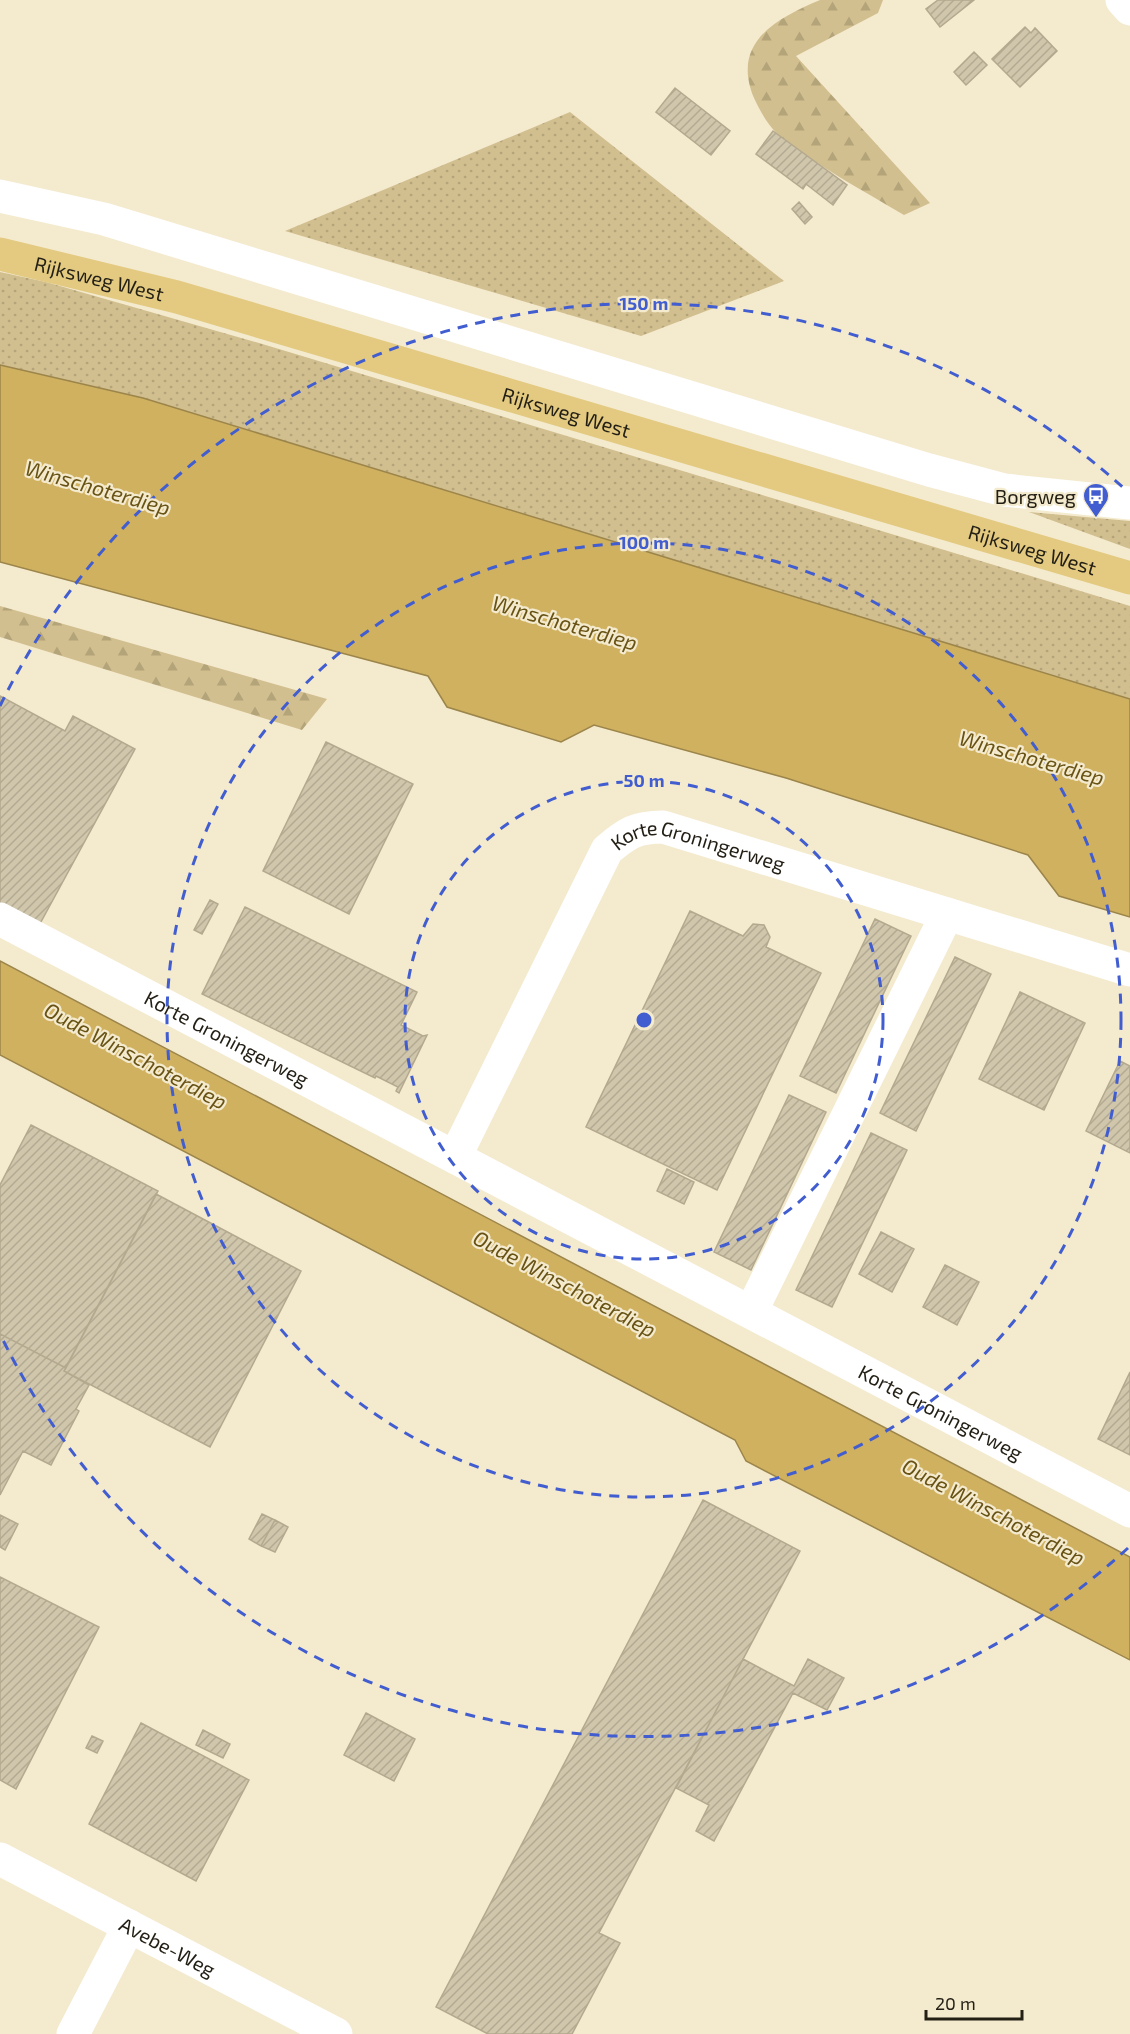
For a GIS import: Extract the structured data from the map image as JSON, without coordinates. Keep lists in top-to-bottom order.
{
  "streets": {
    "main road": ["Rijksweg West"],
    "street": ["Korte Groningerweg", "Avebe-Weg"]
  },
  "water": ["Winschoterdiep", "Oude Winschoterdiep"],
  "places": {
    "bus stop": ["Borgweg"]
  },
  "scale_bar": "20 m",
  "rings": ["150 m", "100 m", "50 m"]
}
